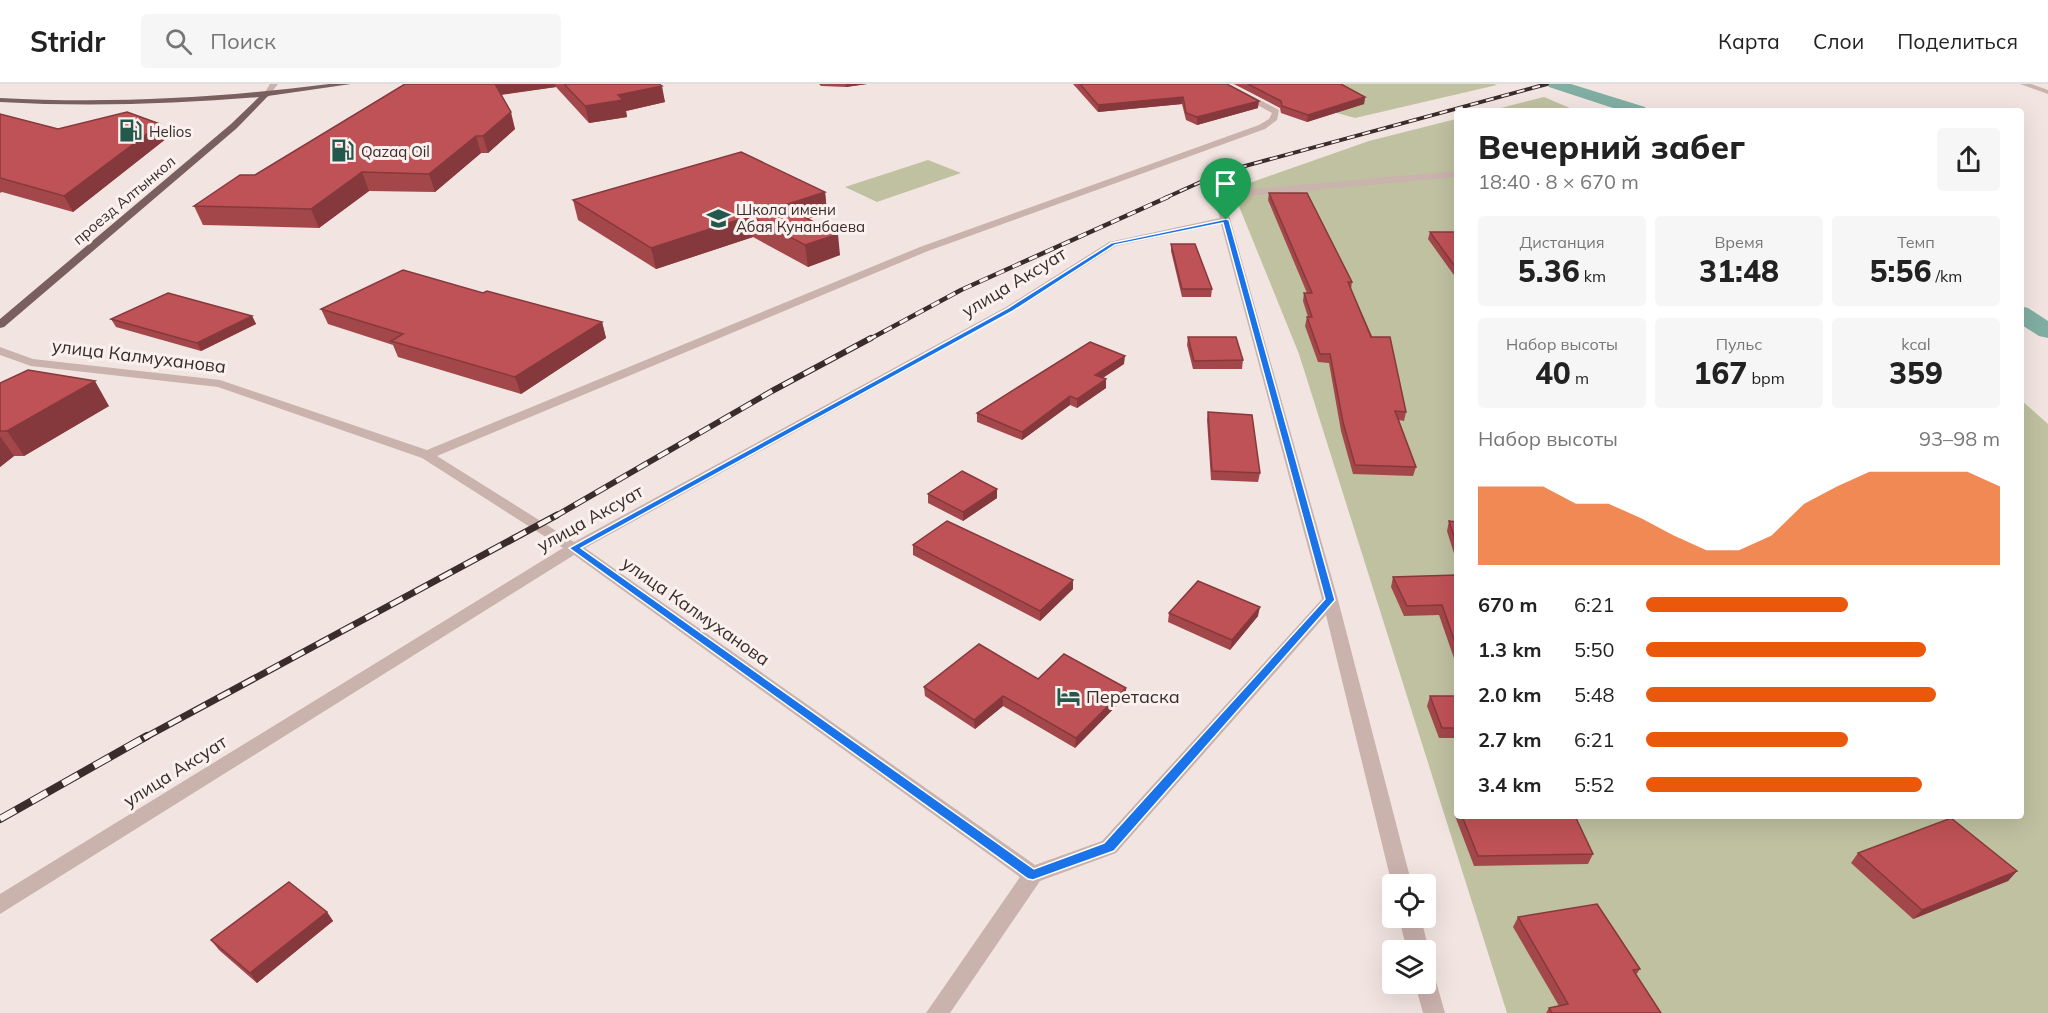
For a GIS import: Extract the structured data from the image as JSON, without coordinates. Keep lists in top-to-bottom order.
{
  "streets": {
    "main road": ["проезд Алтынкол"],
    "street": ["улица Аксуат", "улица Калмуханова"]
  },
  "crossings": [
    ["улица Аксуат", "улица Калмуханова"]
  ],
  "places": {
    "fuel station": ["Helios", "Qazaq Oil"],
    "school or university": ["Школа имени Абая Кунанбаева"],
    "hotel": ["Перетаска"]
  },
  "page": {
    "header": "Stridr",
    "search": "Поиск",
    "nav": ["Карта", "Слои", "Поделиться"],
    "heading": ["Вечерний забег", "18:40 · 8 × 670 m"],
    "stats": [
      ["Дистанция", "5.36 km"],
      ["Время", "31:48"],
      ["Темп", "5:56 /km"],
      ["Набор высоты", "40 m"],
      ["Пульс", "167 bpm"],
      ["kcal", "359"]
    ],
    "chart": ["Набор высоты", "93–98 m"],
    "list": [
      {
        "name": "670 m",
        "note": "6:21"
      },
      {
        "name": "1.3 km",
        "note": "5:50"
      },
      {
        "name": "2.0 km",
        "note": "5:48"
      },
      {
        "name": "2.7 km",
        "note": "6:21"
      },
      {
        "name": "3.4 km",
        "note": "5:52"
      }
    ]
  }
}
